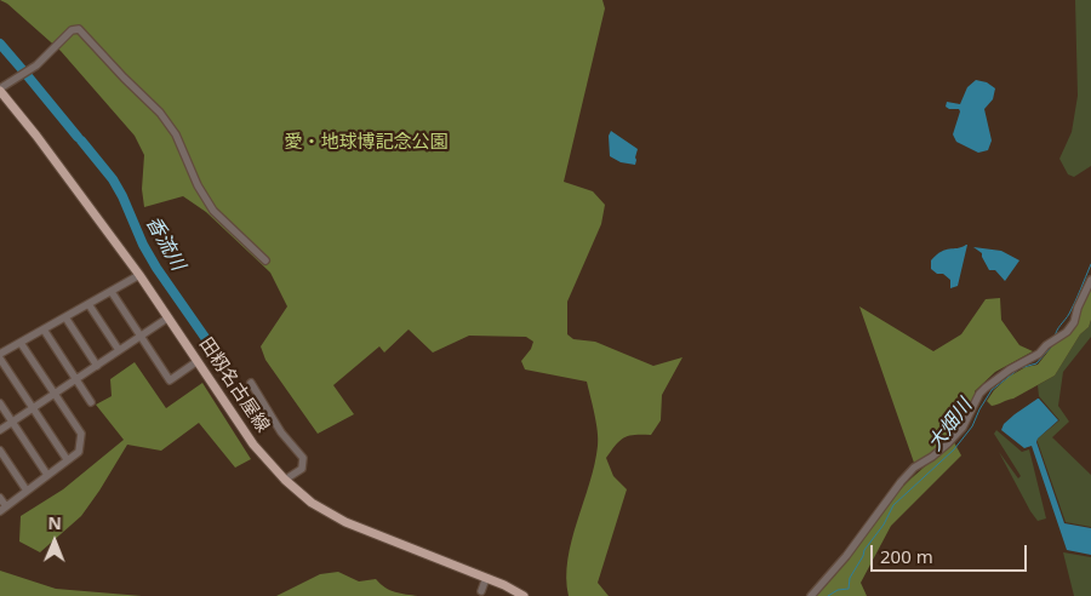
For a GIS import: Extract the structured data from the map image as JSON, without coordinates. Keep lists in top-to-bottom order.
{
  "streets": {
    "main road": ["田籾名古屋線"]
  },
  "water": ["香流川", "大畑川"],
  "parks": ["愛・地球博記念公園"],
  "scale_bar": "200 m",
  "north": "top"
}
